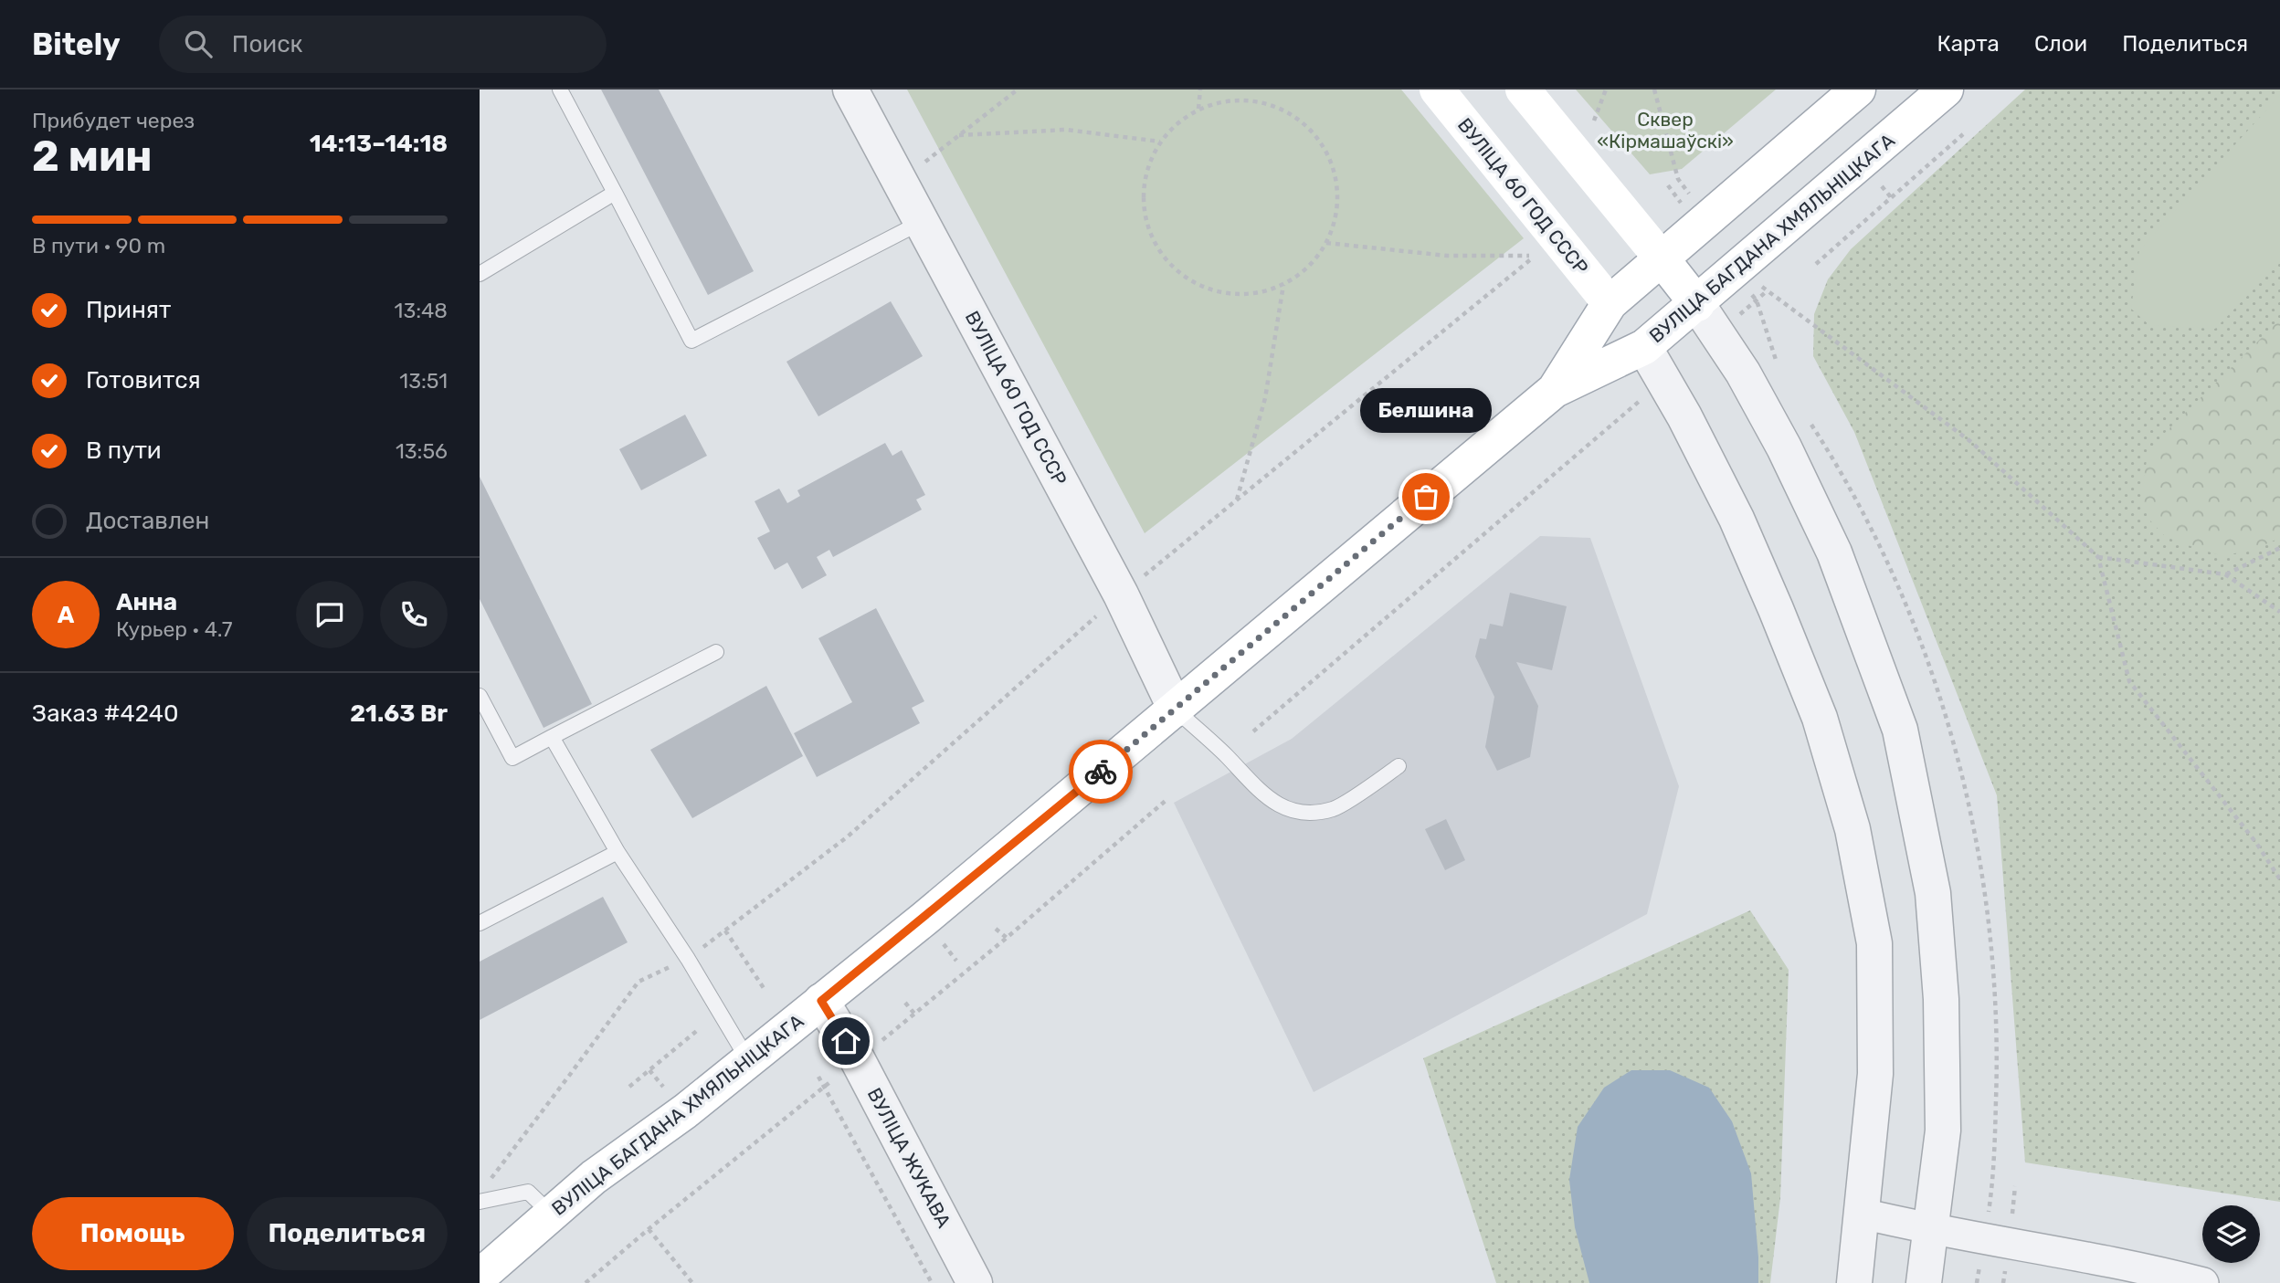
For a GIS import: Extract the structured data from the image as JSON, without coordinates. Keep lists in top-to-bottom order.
{
  "streets": {
    "main road": ["ВУЛІЦА 60 ГОД СССР", "ВУЛІЦА БАГДАНА ХМЯЛЬНІЦКАГА"],
    "street": ["ВУЛІЦА ЖУКАВА"]
  },
  "crossings": [
    ["ВУЛІЦА 60 ГОД СССР", "ВУЛІЦА БАГДАНА ХМЯЛЬНІЦКАГА"],
    ["ВУЛІЦА БАГДАНА ХМЯЛЬНІЦКАГА", "ВУЛІЦА ЖУКАВА"]
  ],
  "parks": ["Сквер «Кірмашаўскі»"],
  "places": ["Белшина"],
  "page": {
    "header": "Bitely",
    "search": "Поиск",
    "nav": ["Карта", "Слои", "Поделиться"],
    "heading": ["2 мин", "Прибудет через", "14:13–14:18"],
    "panel": [
      "Анна",
      "Курьер · 4.7",
      "Заказ #4240",
      "21.63 Br"
    ],
    "bar": "В пути · 90 m",
    "list": [
      ["Принят", "13:48"],
      ["Готовится", "13:51"],
      ["В пути", "13:56"],
      "Доставлен"
    ],
    "bubble": "Белшина",
    "round": "А",
    "buttons": ["Помощь", "Поделиться"]
  }
}
